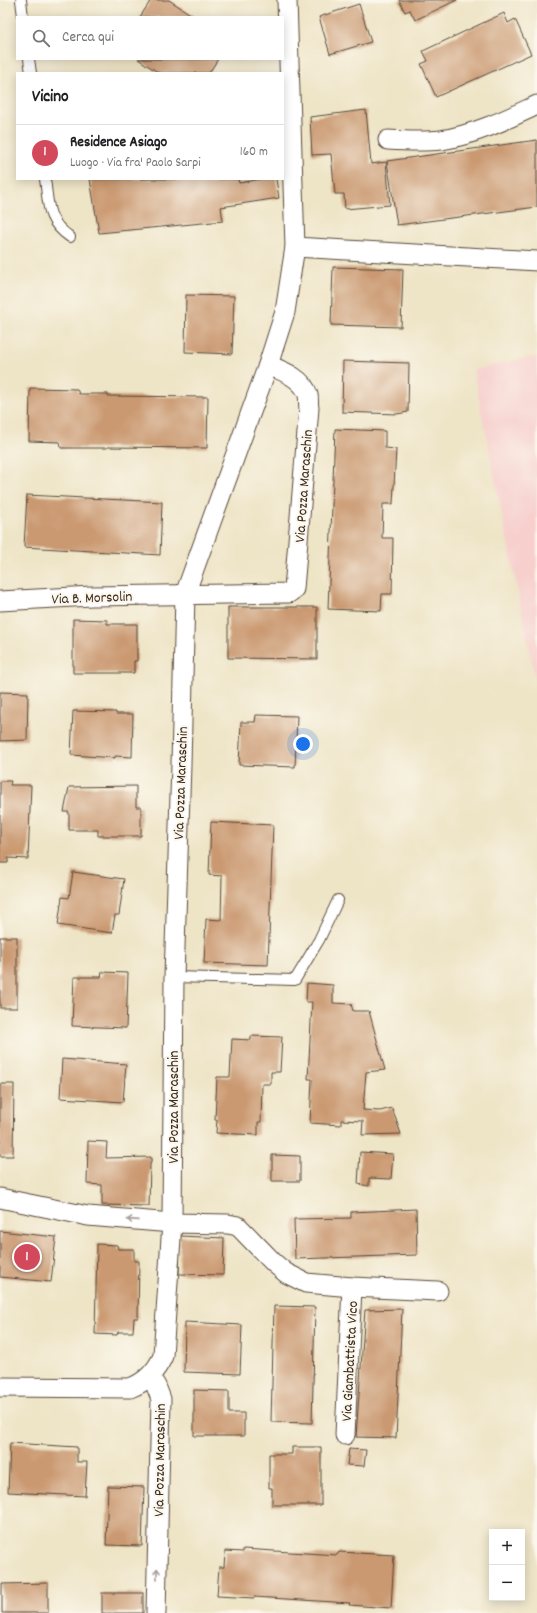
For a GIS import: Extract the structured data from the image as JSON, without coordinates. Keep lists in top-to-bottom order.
{
  "streets": {
    "street": ["Via Pozza Maraschin", "Via B. Morsolin", "Via Giambattista Vico"]
  },
  "crossings": [
    ["Via Pozza Maraschin", "Via B. Morsolin"],
    ["Via Pozza Maraschin", "Via Giambattista Vico"]
  ],
  "page": {
    "search": "Cerca qui",
    "heading": "Vicino",
    "list": [
      {
        "mark": "1",
        "name": "Residence Asiago",
        "note": "Luogo · Via fra' Paolo Sarpi",
        "value": "160 m"
      }
    ],
    "pins": "1",
    "map_buttons": ["+", "−"]
  }
}
